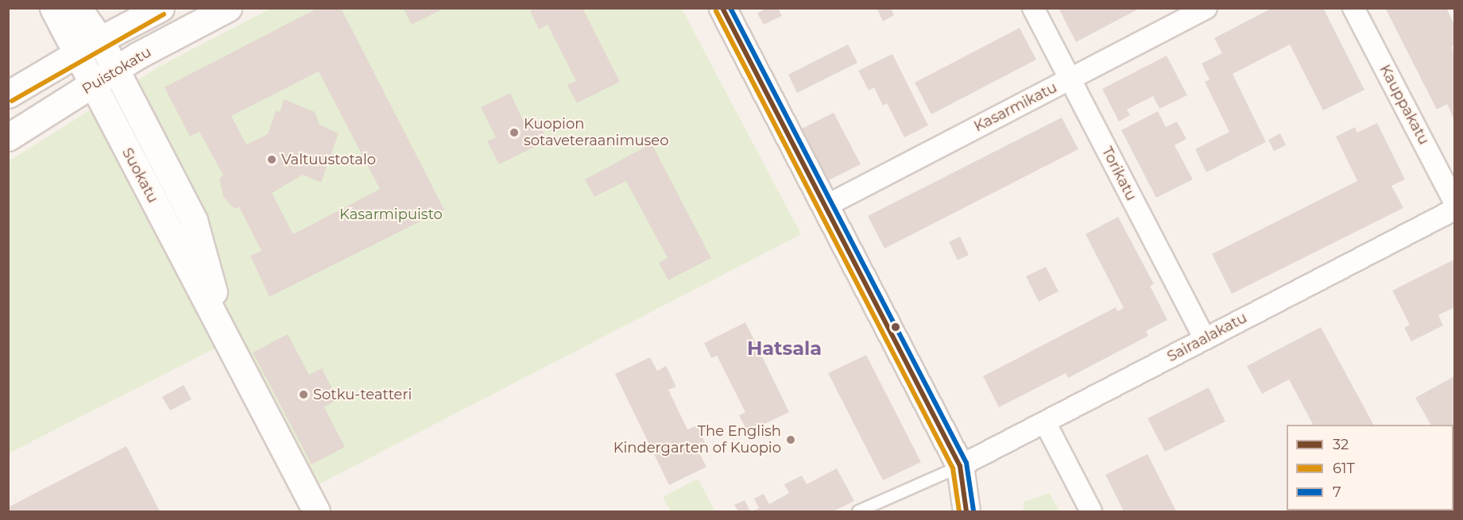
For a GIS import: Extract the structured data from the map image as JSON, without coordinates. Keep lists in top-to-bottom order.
{
  "streets": {
    "main road": ["Puistokatu", "Suokatu"],
    "street": [
      "Kauppakatu",
      "Kasarmikatu",
      "Torikatu",
      "Sairaalakatu"
    ]
  },
  "crossings": [
    ["Puistokatu", "Suokatu"],
    ["Kasarmikatu", "Torikatu"],
    ["Torikatu", "Sairaalakatu"]
  ],
  "districts": ["Hatsala"],
  "parks": ["Kasarmipuisto"],
  "places": [
    "Kuopion sotaveteraanimuseo",
    "Valtuustotalo",
    "Sotku-teatteri",
    "The English Kindergarten of Kuopio"
  ],
  "lines": ["transit line 32", "transit line 7", "transit line 61T"],
  "legend": ["32", "61T", "7"]
}
